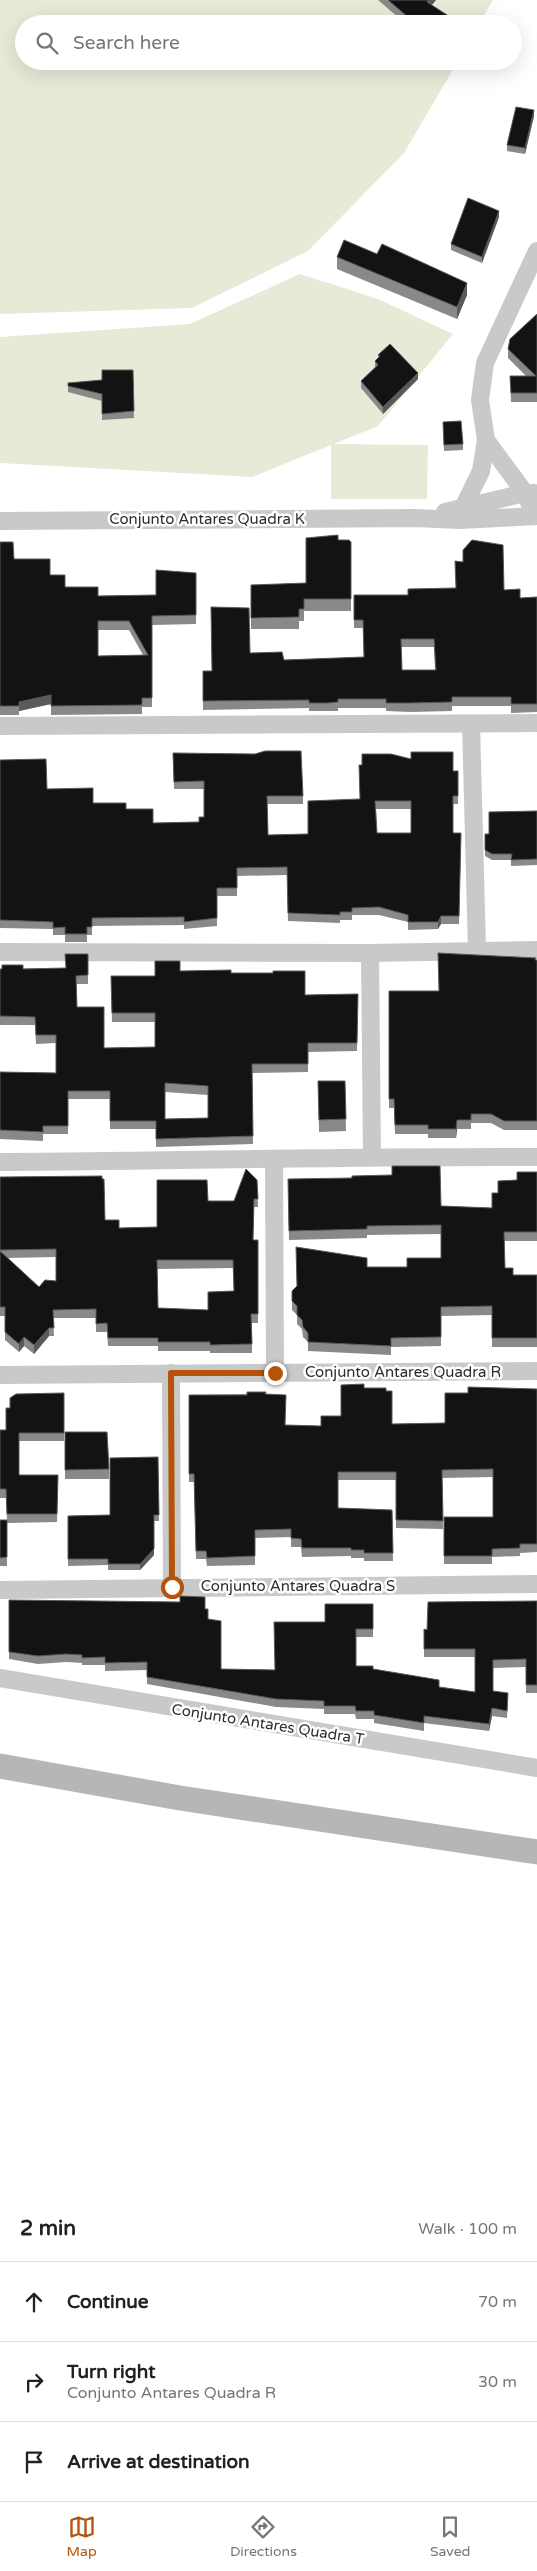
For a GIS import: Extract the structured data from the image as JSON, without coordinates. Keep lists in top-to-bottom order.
{
  "streets": {
    "street": [
      "Conjunto Antares Quadra K",
      "Conjunto Antares Quadra R",
      "Conjunto Antares Quadra S",
      "Conjunto Antares Quadra T"
    ]
  },
  "page": {
    "search": "Search here",
    "heading": ["2 min", "Walk · 100 m"],
    "list": [
      ["Continue", "70 m"],
      ["Turn right", "Conjunto Antares Quadra R", "30 m"],
      "Arrive at destination"
    ],
    "nav": ["Map", "Directions", "Saved"]
  }
}
